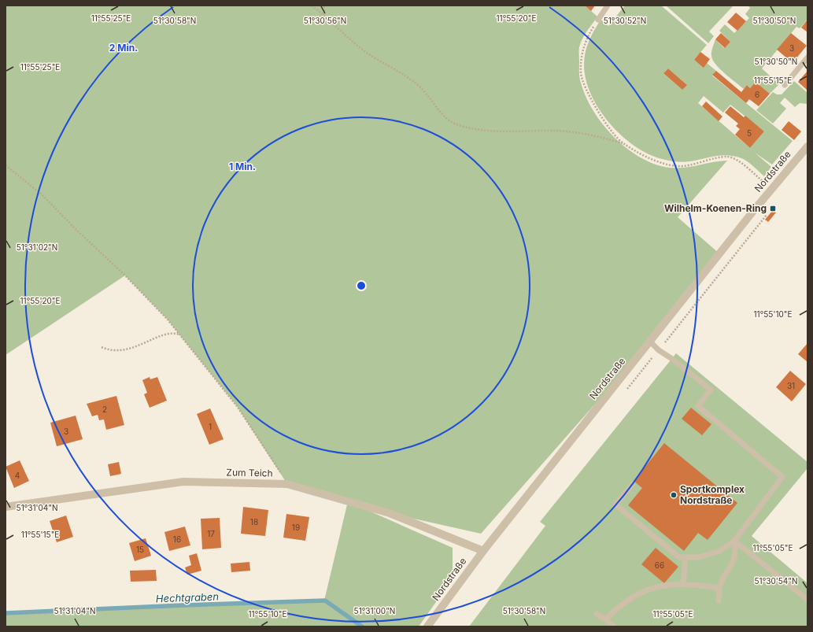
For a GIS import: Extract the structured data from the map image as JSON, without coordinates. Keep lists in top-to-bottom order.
{
  "streets": {
    "street": ["Nordstraße", "Zum Teich"]
  },
  "crossings": [
    ["Nordstraße", "Zum Teich"]
  ],
  "water": ["Hechtgraben"],
  "places": {
    "transit": ["Wilhelm-Koenen-Ring"],
    "other": ["Sportkomplex Nordstraße"]
  },
  "house_numbers": [
    "3",
    "6",
    "5",
    "31",
    "2",
    "1",
    "3",
    "4",
    "18",
    "19",
    "17",
    "16",
    "15",
    "66"
  ],
  "coordinates": [
    "11°55'25\"E",
    "11°55'20\"E",
    "51°30'56\"N",
    "51°30'52\"N",
    "51°30'50\"N",
    "51°30'58\"N",
    "11°55'15\"E",
    "51°31'02\"N",
    "11°55'10\"E",
    "51°31'04\"N",
    "11°55'05\"E",
    "51°30'54\"N",
    "51°31'00\"N"
  ],
  "rings": ["2 Min.", "1 Min."]
}
